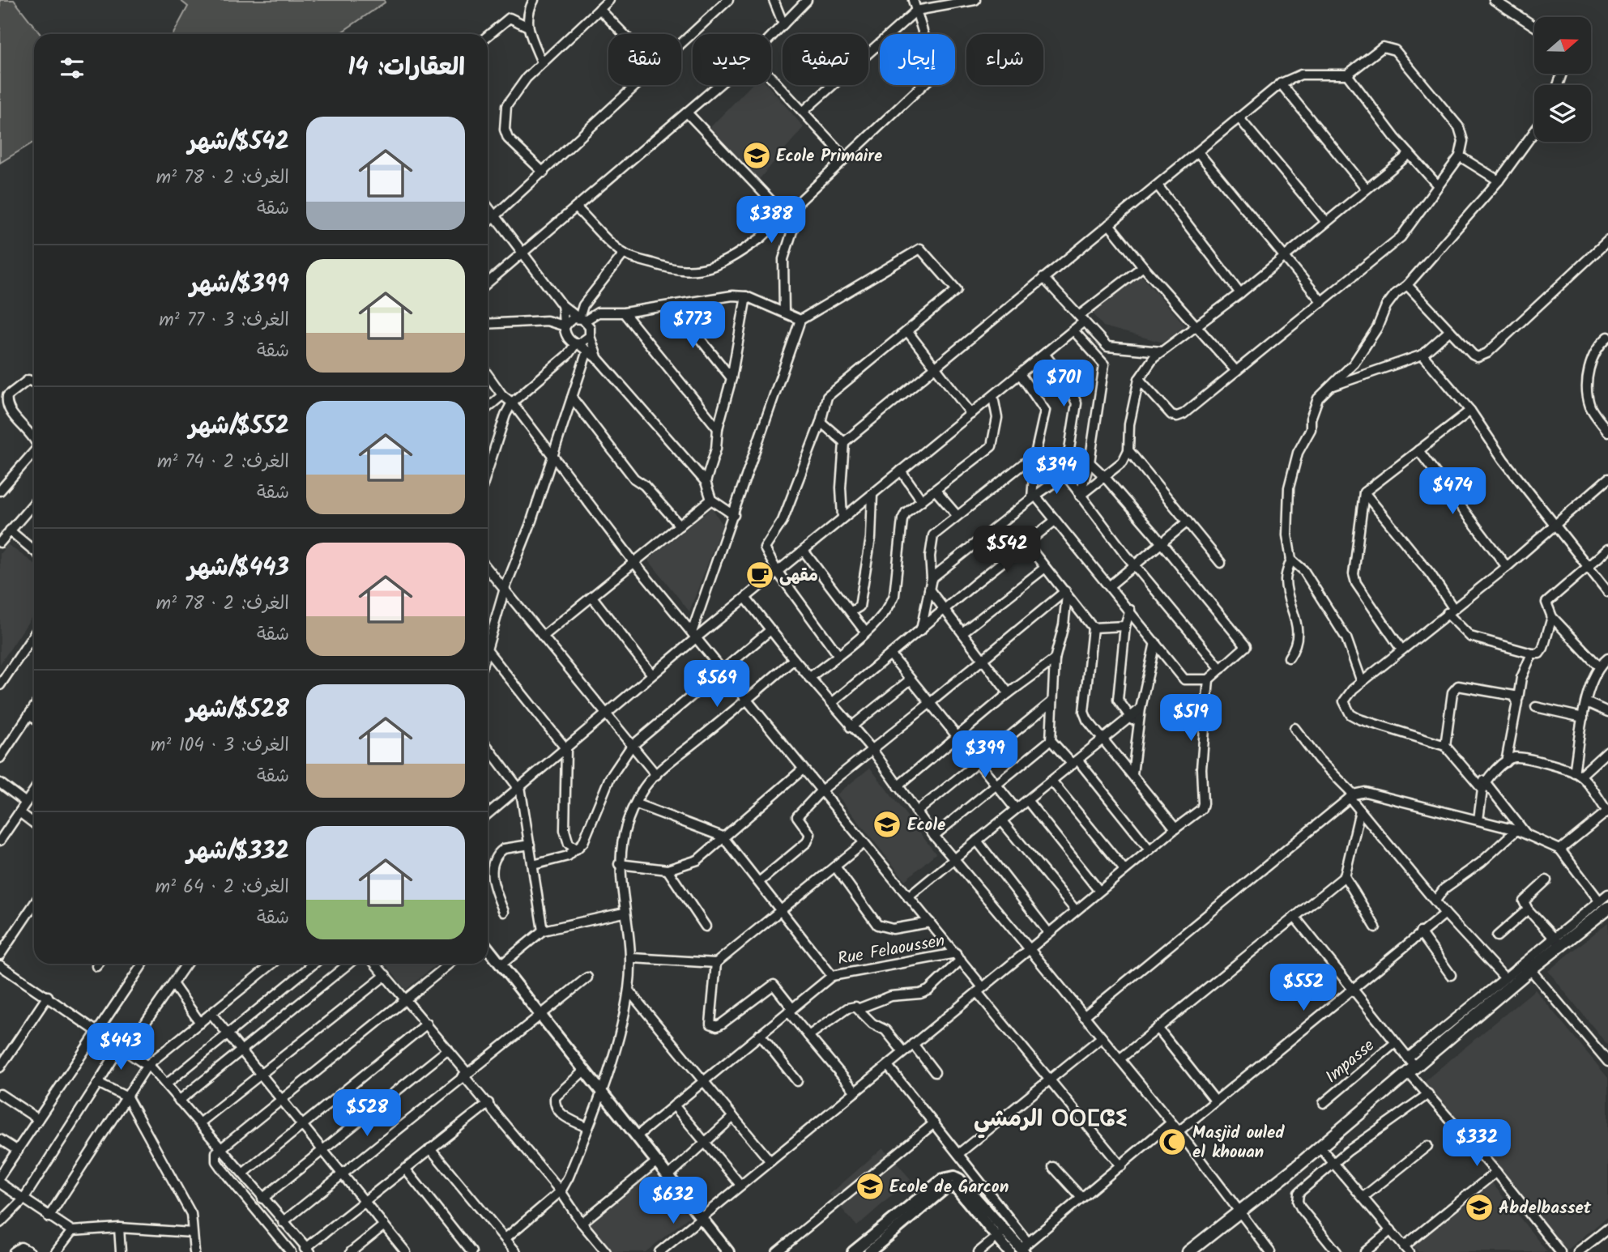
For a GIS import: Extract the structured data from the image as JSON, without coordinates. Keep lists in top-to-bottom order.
{
  "streets": {
    "street": ["Rue Felaoussen", "Impasse"]
  },
  "districts": ["الرمشي ⵔⵔⵎⵛⵉ"],
  "places": {
    "school or university": [
      "Ecole Primaire",
      "Ecole",
      "Ecole de Garcon",
      "Abdelbasset"
    ],
    "cafe": ["مقهى"],
    "mosque": ["Masjid ouled el khouan"]
  },
  "north": "right",
  "page": {
    "chip": [
      "شراء",
      "إيجار",
      "تصفية",
      "جديد",
      "شقة"
    ],
    "heading": "العقارات: 14",
    "list": [
      {
        "name": "$542/شهر",
        "note": "الغرف: 2 · 78 m² · شقة"
      },
      {
        "name": "$399/شهر",
        "note": "الغرف: 3 · 77 m² · شقة"
      },
      {
        "name": "$552/شهر",
        "note": "الغرف: 2 · 74 m² · شقة"
      },
      {
        "name": "$443/شهر",
        "note": "الغرف: 2 · 78 m² · شقة"
      },
      {
        "name": "$528/شهر",
        "note": "الغرف: 3 · 104 m² · شقة"
      },
      {
        "name": "$332/شهر",
        "note": "الغرف: 2 · 64 m² · شقة"
      }
    ],
    "price": [
      "$388",
      "$773",
      "$701",
      "$394",
      "$474",
      "$542",
      "$569",
      "$519",
      "$399",
      "$552",
      "$443",
      "$528",
      "$332",
      "$632"
    ]
  }
}
